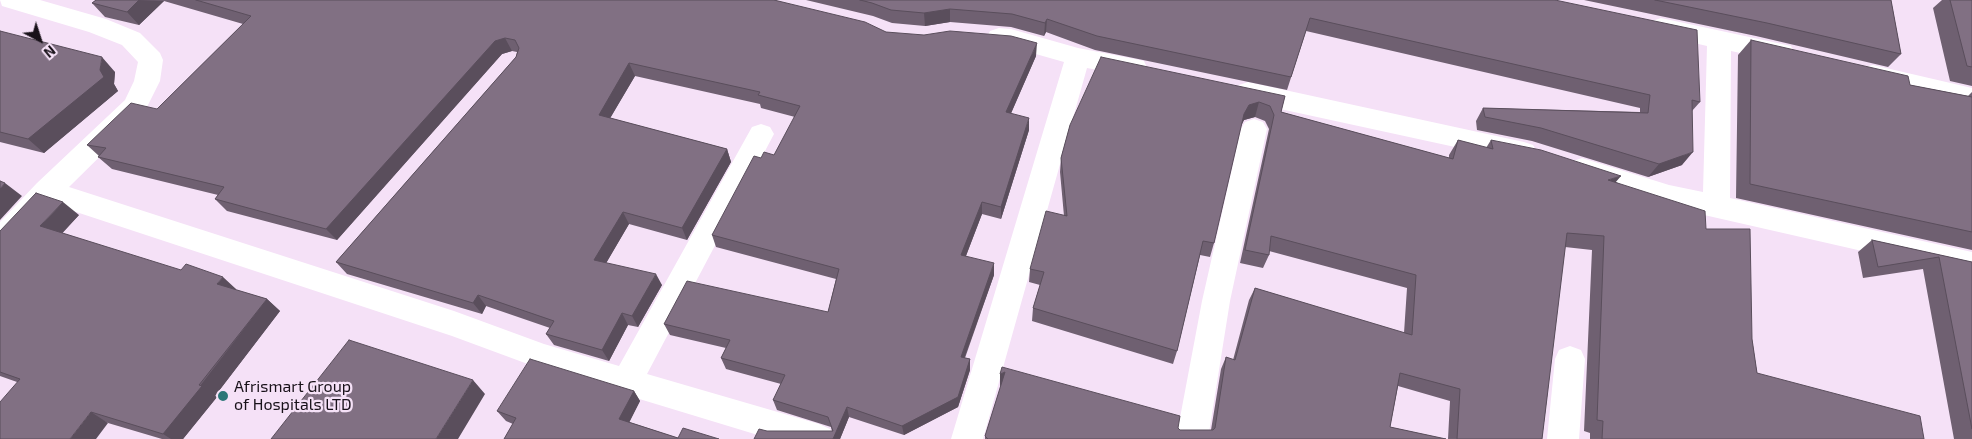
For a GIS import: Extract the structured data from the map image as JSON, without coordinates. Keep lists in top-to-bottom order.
{
  "places": ["Afrismart Group of Hospitals LTD"],
  "north": "bottom right"
}
